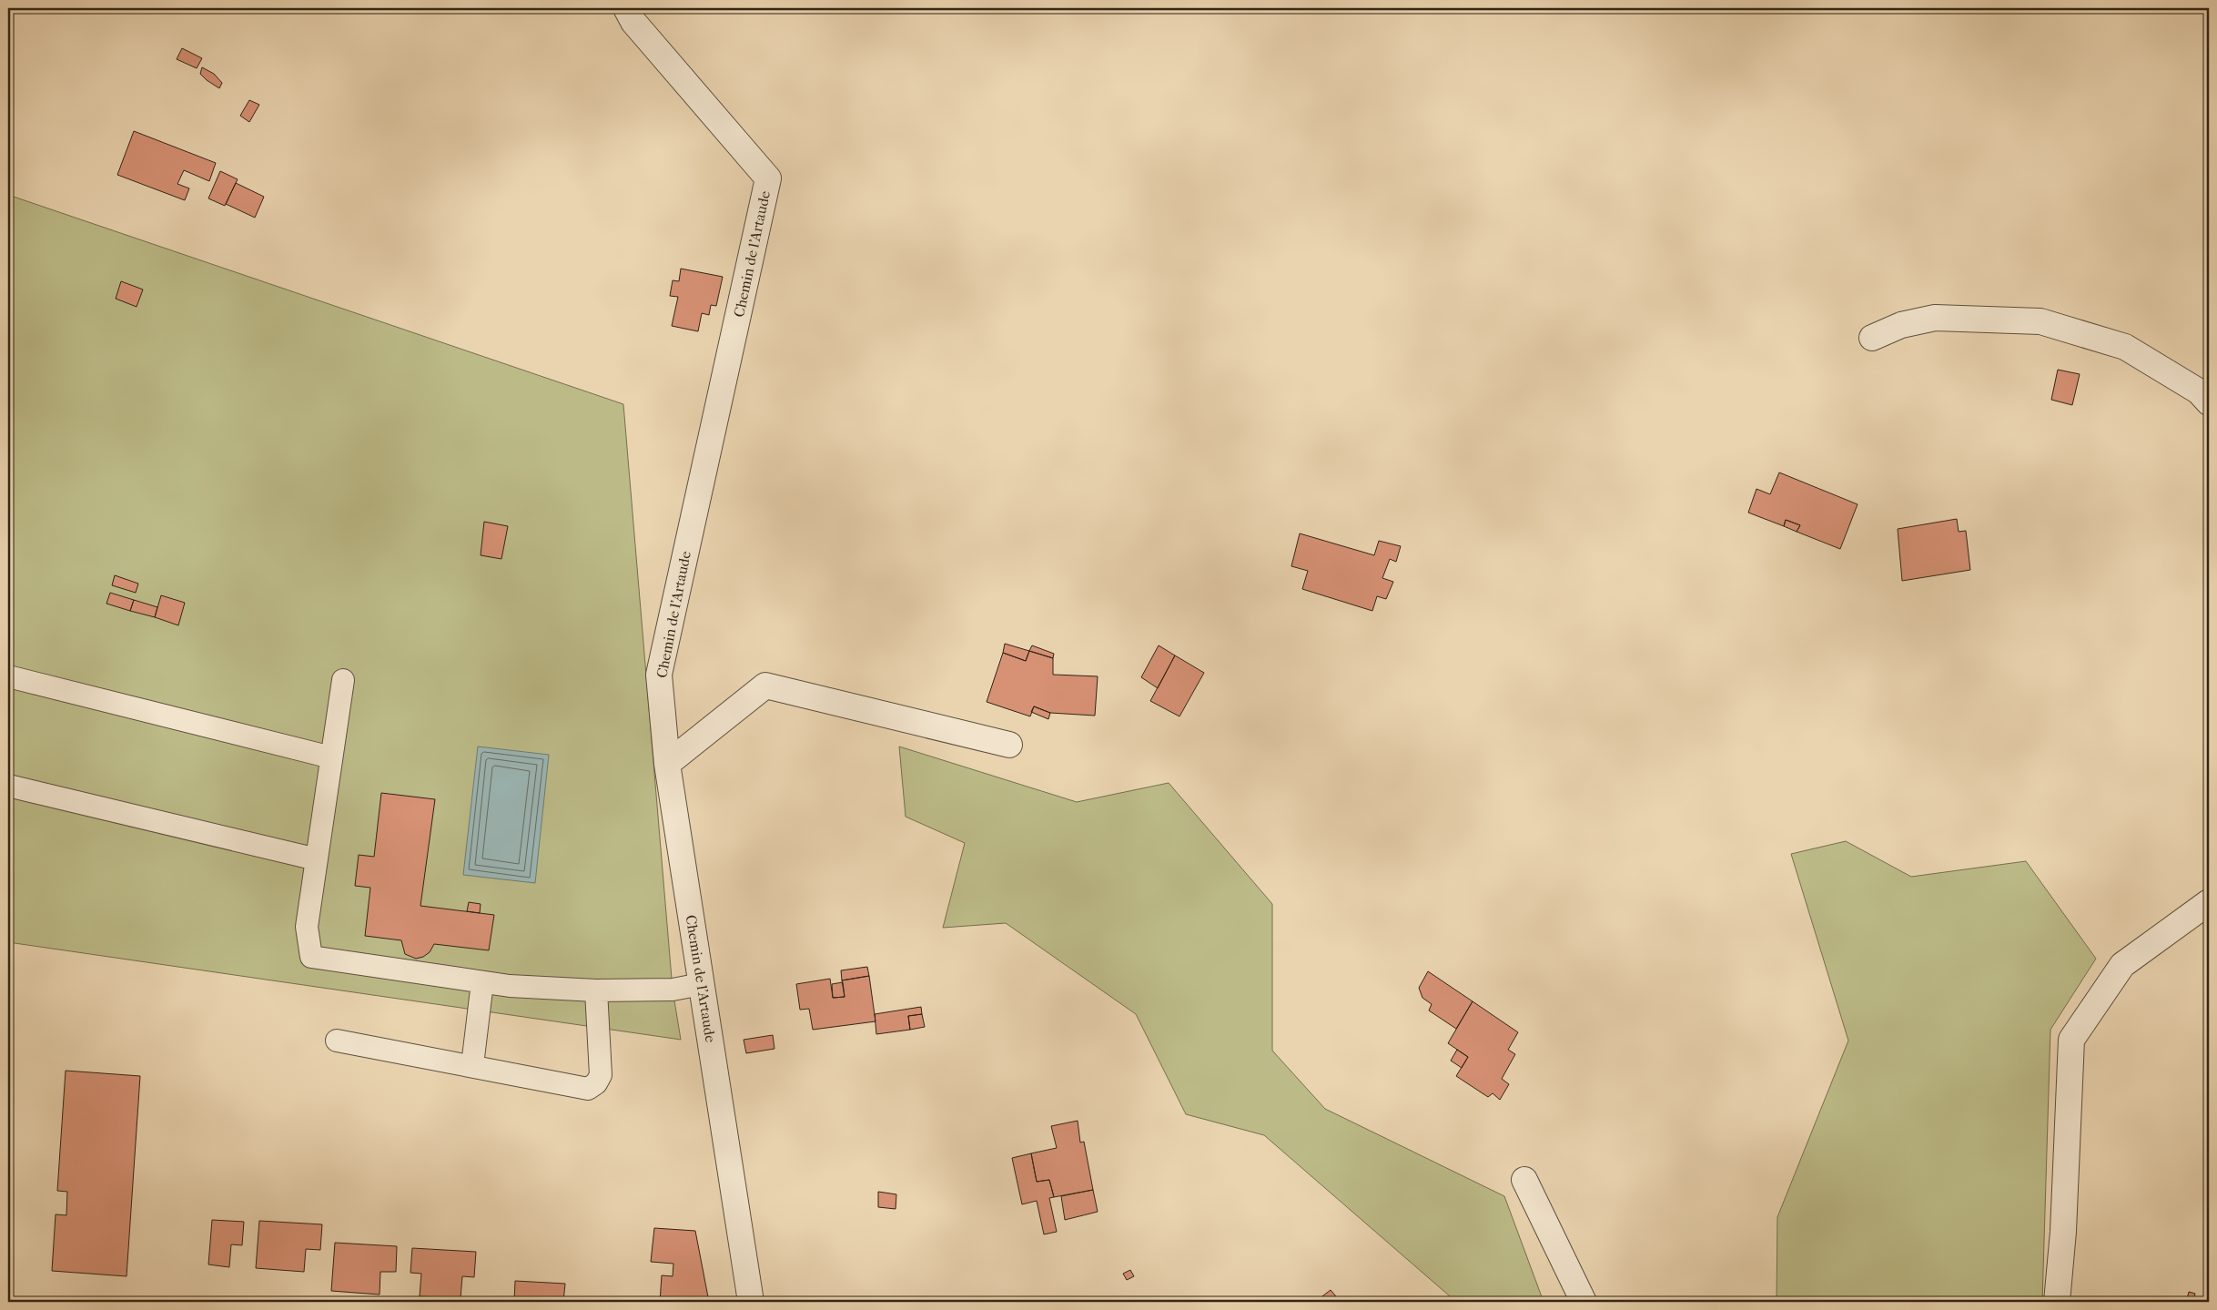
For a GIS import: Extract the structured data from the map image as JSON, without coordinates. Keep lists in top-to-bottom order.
{
  "streets": {
    "street": ["Chemin de l'Artaude"]
  }
}
